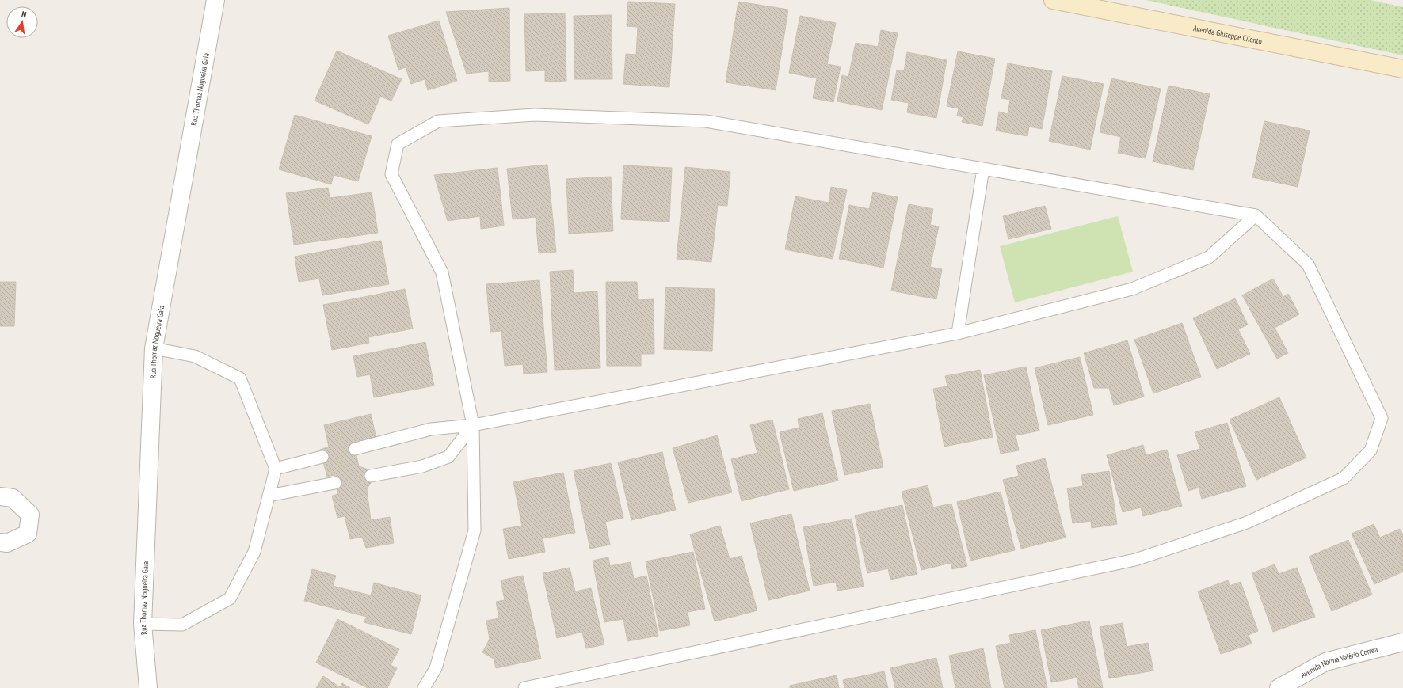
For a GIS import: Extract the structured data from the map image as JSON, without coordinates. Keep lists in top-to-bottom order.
{
  "streets": {
    "street": ["Avenida Giuseppe Cilento", "Rua Thomaz Nogueira Gaia", "Avenida Norma Valério Correa"]
  },
  "north": "top"
}
